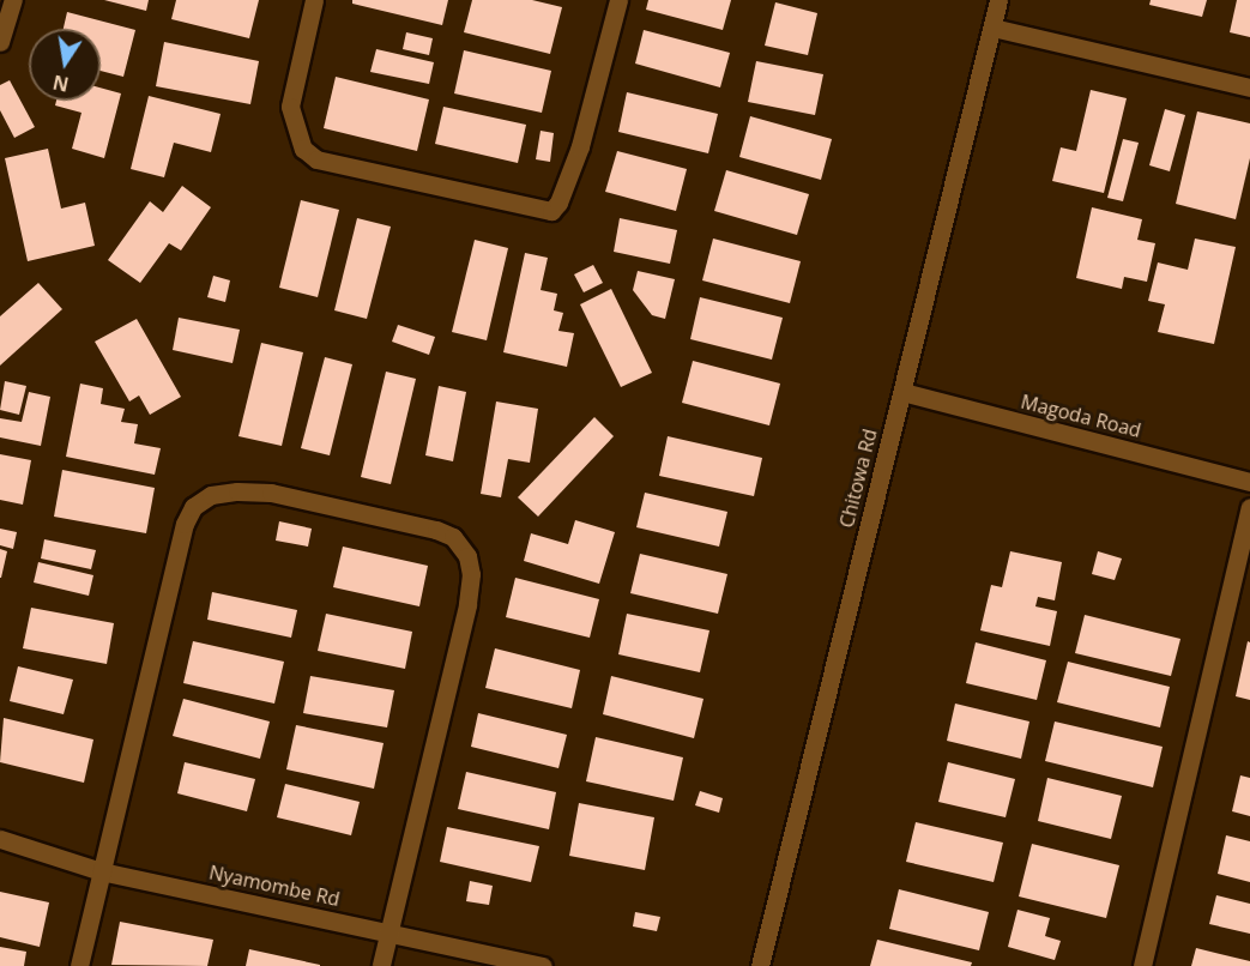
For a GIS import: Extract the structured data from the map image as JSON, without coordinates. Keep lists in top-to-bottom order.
{
  "streets": {
    "street": ["Magoda Road", "Chitowa Rd", "Nyamombe Rd"]
  },
  "crossings": [
    ["Magoda Road", "Chitowa Rd"]
  ],
  "north": "bottom"
}
